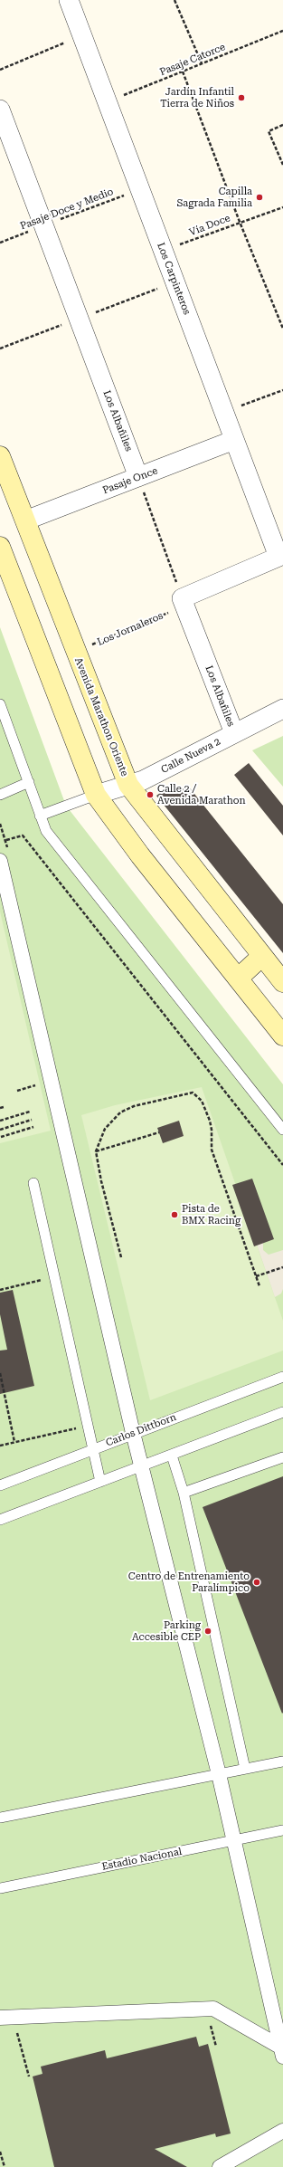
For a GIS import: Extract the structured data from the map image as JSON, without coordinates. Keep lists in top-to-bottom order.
{
  "streets": {
    "main road": ["Avenida Marathon Oriente"],
    "street": [
      "Los Carpinteros",
      "Los Albañiles",
      "Pasaje Once",
      "Calle Nueva 2"
    ],
    "lane": ["Carlos Dittborn", "Estadio Nacional"],
    "path": [
      "Pasaje Catorce",
      "Pasaje Doce y Medio",
      "Vía Doce",
      "Los Jornaleros"
    ]
  },
  "crossings": [
    ["Pasaje Catorce", "Los Carpinteros"],
    ["Pasaje Doce y Medio", "Los Carpinteros"],
    ["Pasaje Doce y Medio", "Los Albañiles"],
    ["Vía Doce", "Los Carpinteros"],
    ["Los Carpinteros", "Pasaje Once"],
    ["Los Albañiles", "Pasaje Once"],
    ["Los Albañiles", "Los Jornaleros"],
    ["Los Albañiles", "Calle Nueva 2"],
    ["Pasaje Once", "Avenida Marathon Oriente"],
    ["Los Jornaleros", "Avenida Marathon Oriente"],
    ["Avenida Marathon Oriente", "Calle Nueva 2"]
  ],
  "places": [
    "Jardín Infantil Tierra de Niños",
    "Capilla Sagrada Familia",
    "Calle 2 / Avenida Marathon",
    "Pista de BMX Racing",
    "Centro de Entrenamiento Paralímpico",
    "Parking Accesible CEP"
  ]
}
